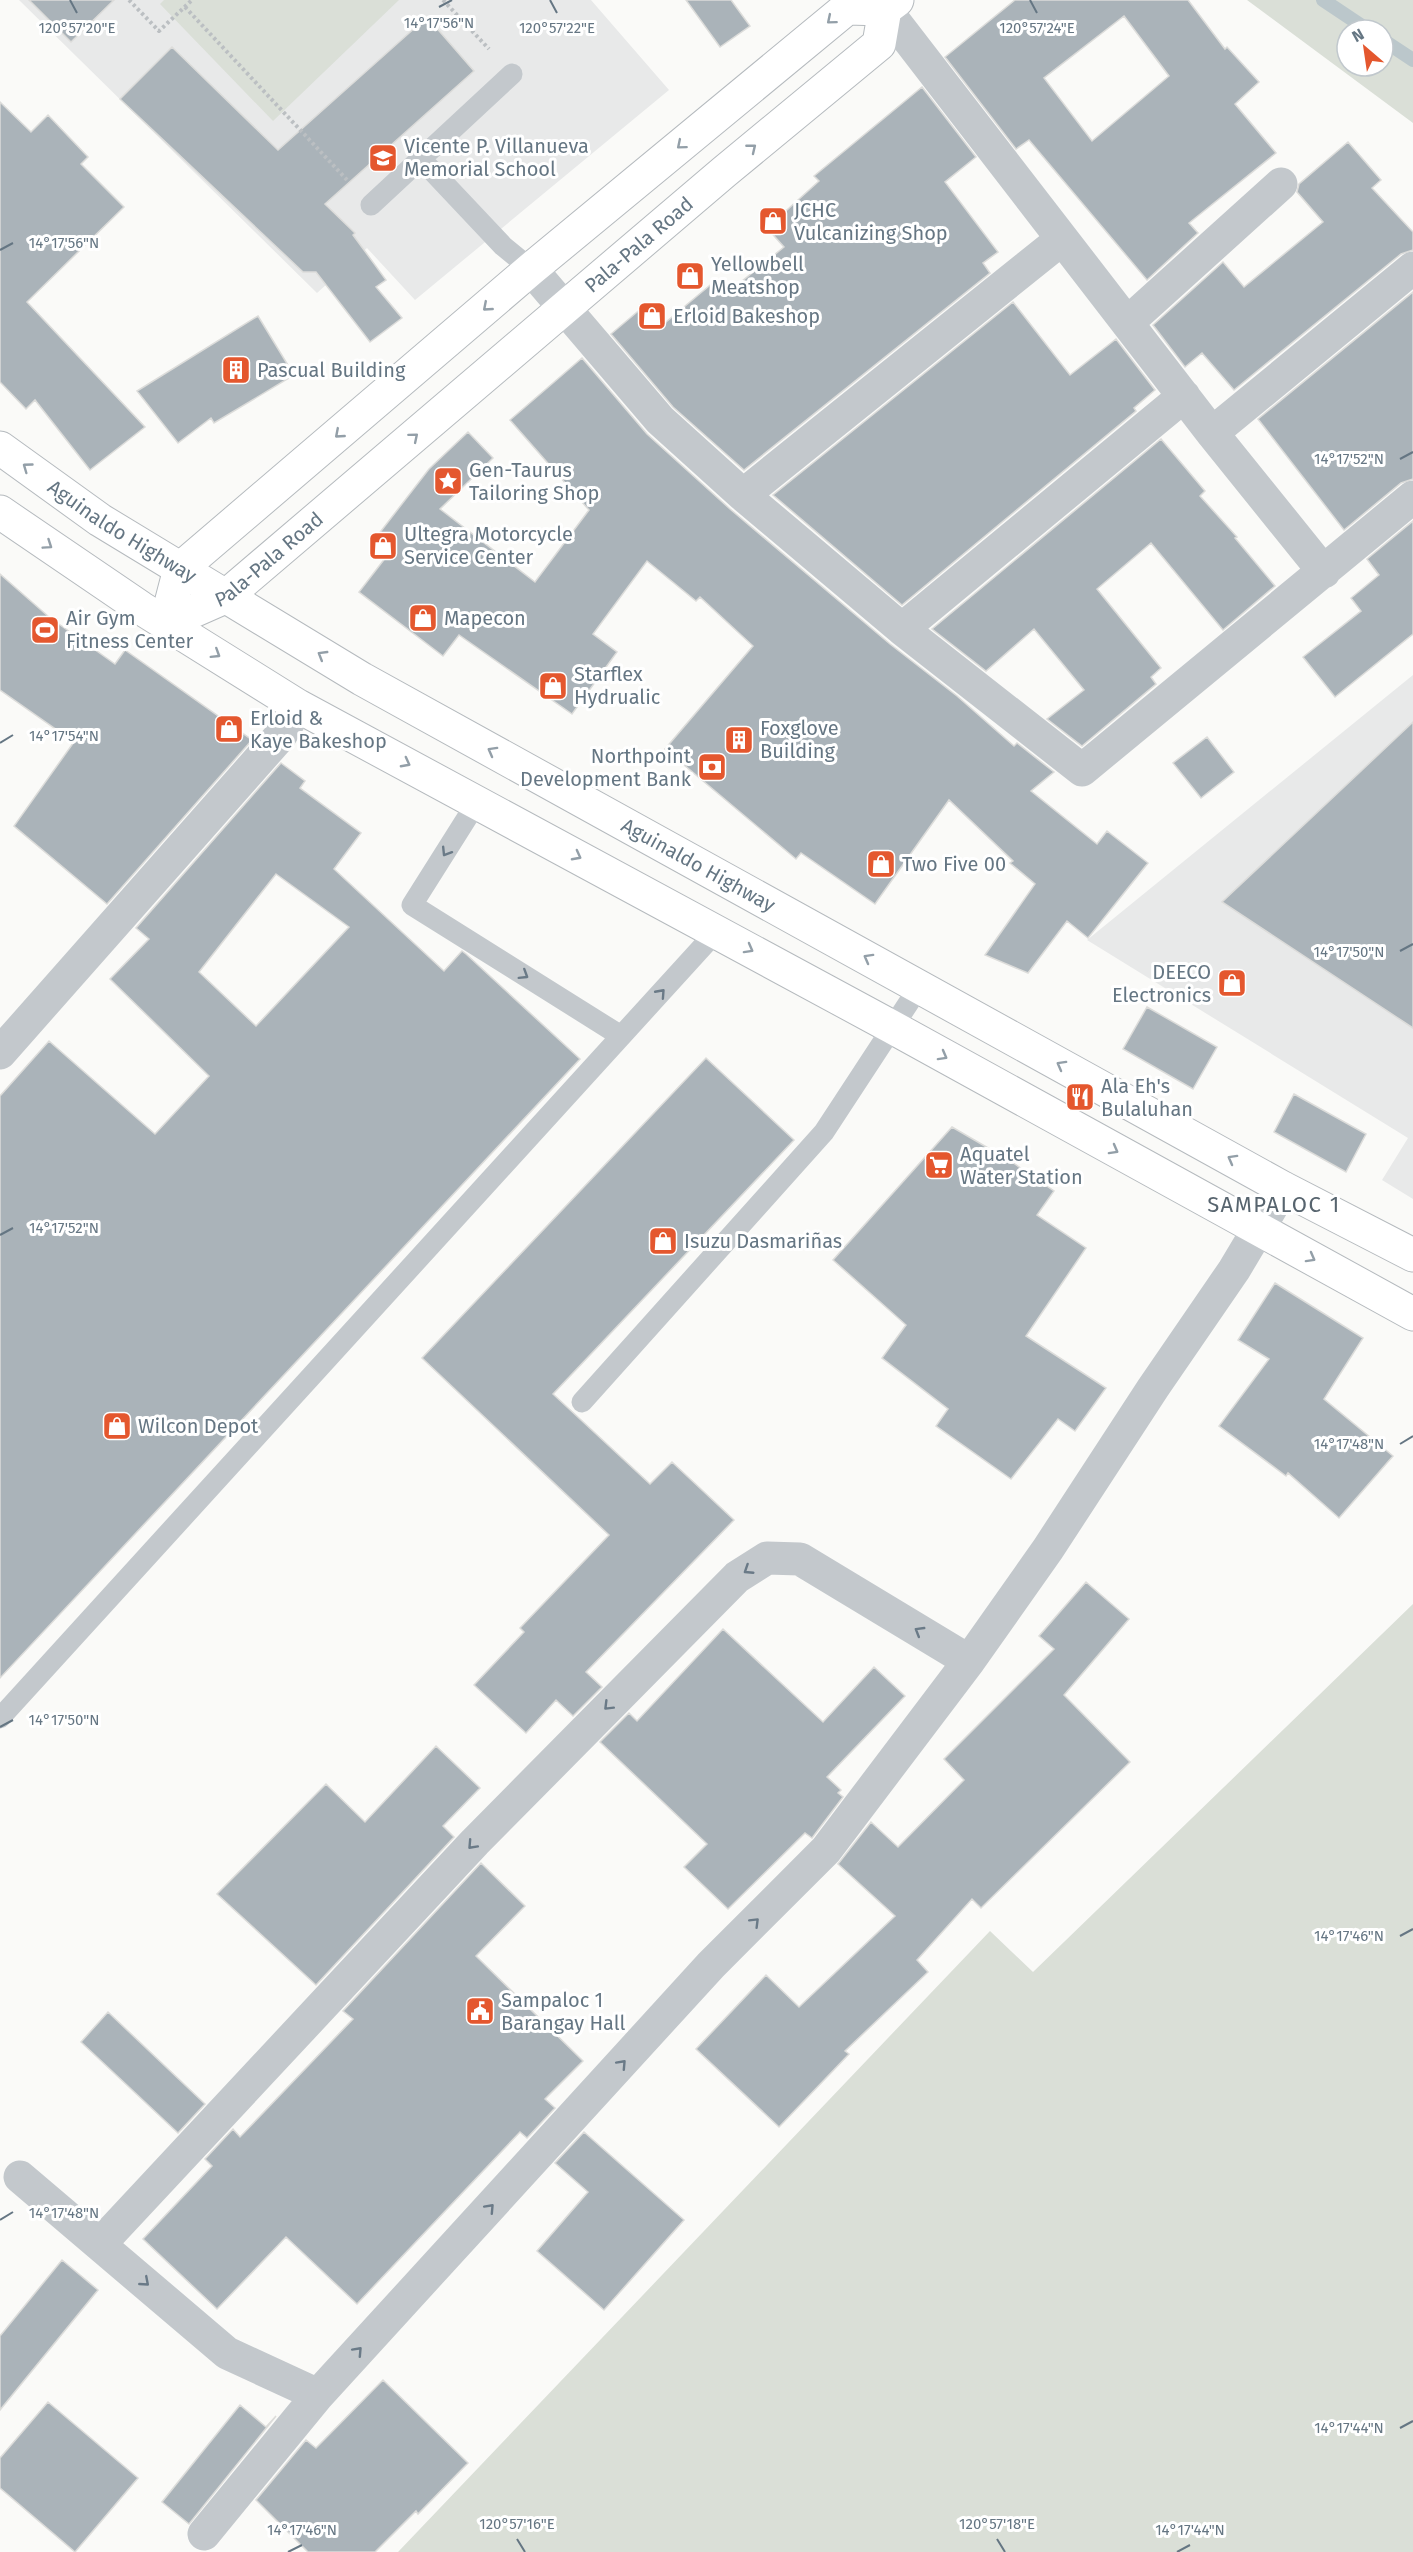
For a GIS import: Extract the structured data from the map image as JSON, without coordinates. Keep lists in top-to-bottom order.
{
  "streets": {
    "main road": ["Pala-Pala Road", "Aguinaldo Highway"]
  },
  "crossings": [
    ["Pala-Pala Road", "Aguinaldo Highway"]
  ],
  "districts": ["SAMPALOC 1"],
  "places": {
    "school or university": ["Vicente P. Villanueva Memorial School"],
    "shop": [
      "JCHC Vulcanizing Shop",
      "Yellowbell Meatshop",
      "Erloid Bakeshop",
      "Ultegra Motorcycle Service Center",
      "Mapecon",
      "Starflex Hydrualic",
      "Erloid & Kaye Bakeshop",
      "Two Five 00",
      "DEECO Electronics",
      "Isuzu Dasmariñas",
      "Wilcon Depot"
    ],
    "building": ["Pascual Building", "Foxglove Building"],
    "place": ["Gen-Taurus Tailoring Shop"],
    "sports": ["Air Gym Fitness Center"],
    "bank": ["Northpoint Development Bank"],
    "restaurant": ["Ala Eh's Bulaluhan"],
    "supermarket": ["Aquatel Water Station"],
    "public building": ["Sampaloc 1 Barangay Hall"]
  },
  "north": "top left",
  "coordinates": [
    "14°17'56\"N",
    "120°57'20\"E",
    "120°57'22\"E",
    "120°57'24\"E",
    "14°17'52\"N",
    "14°17'54\"N",
    "14°17'50\"N",
    "14°17'48\"N",
    "14°17'46\"N",
    "14°17'44\"N",
    "120°57'16\"E",
    "120°57'18\"E"
  ]
}
